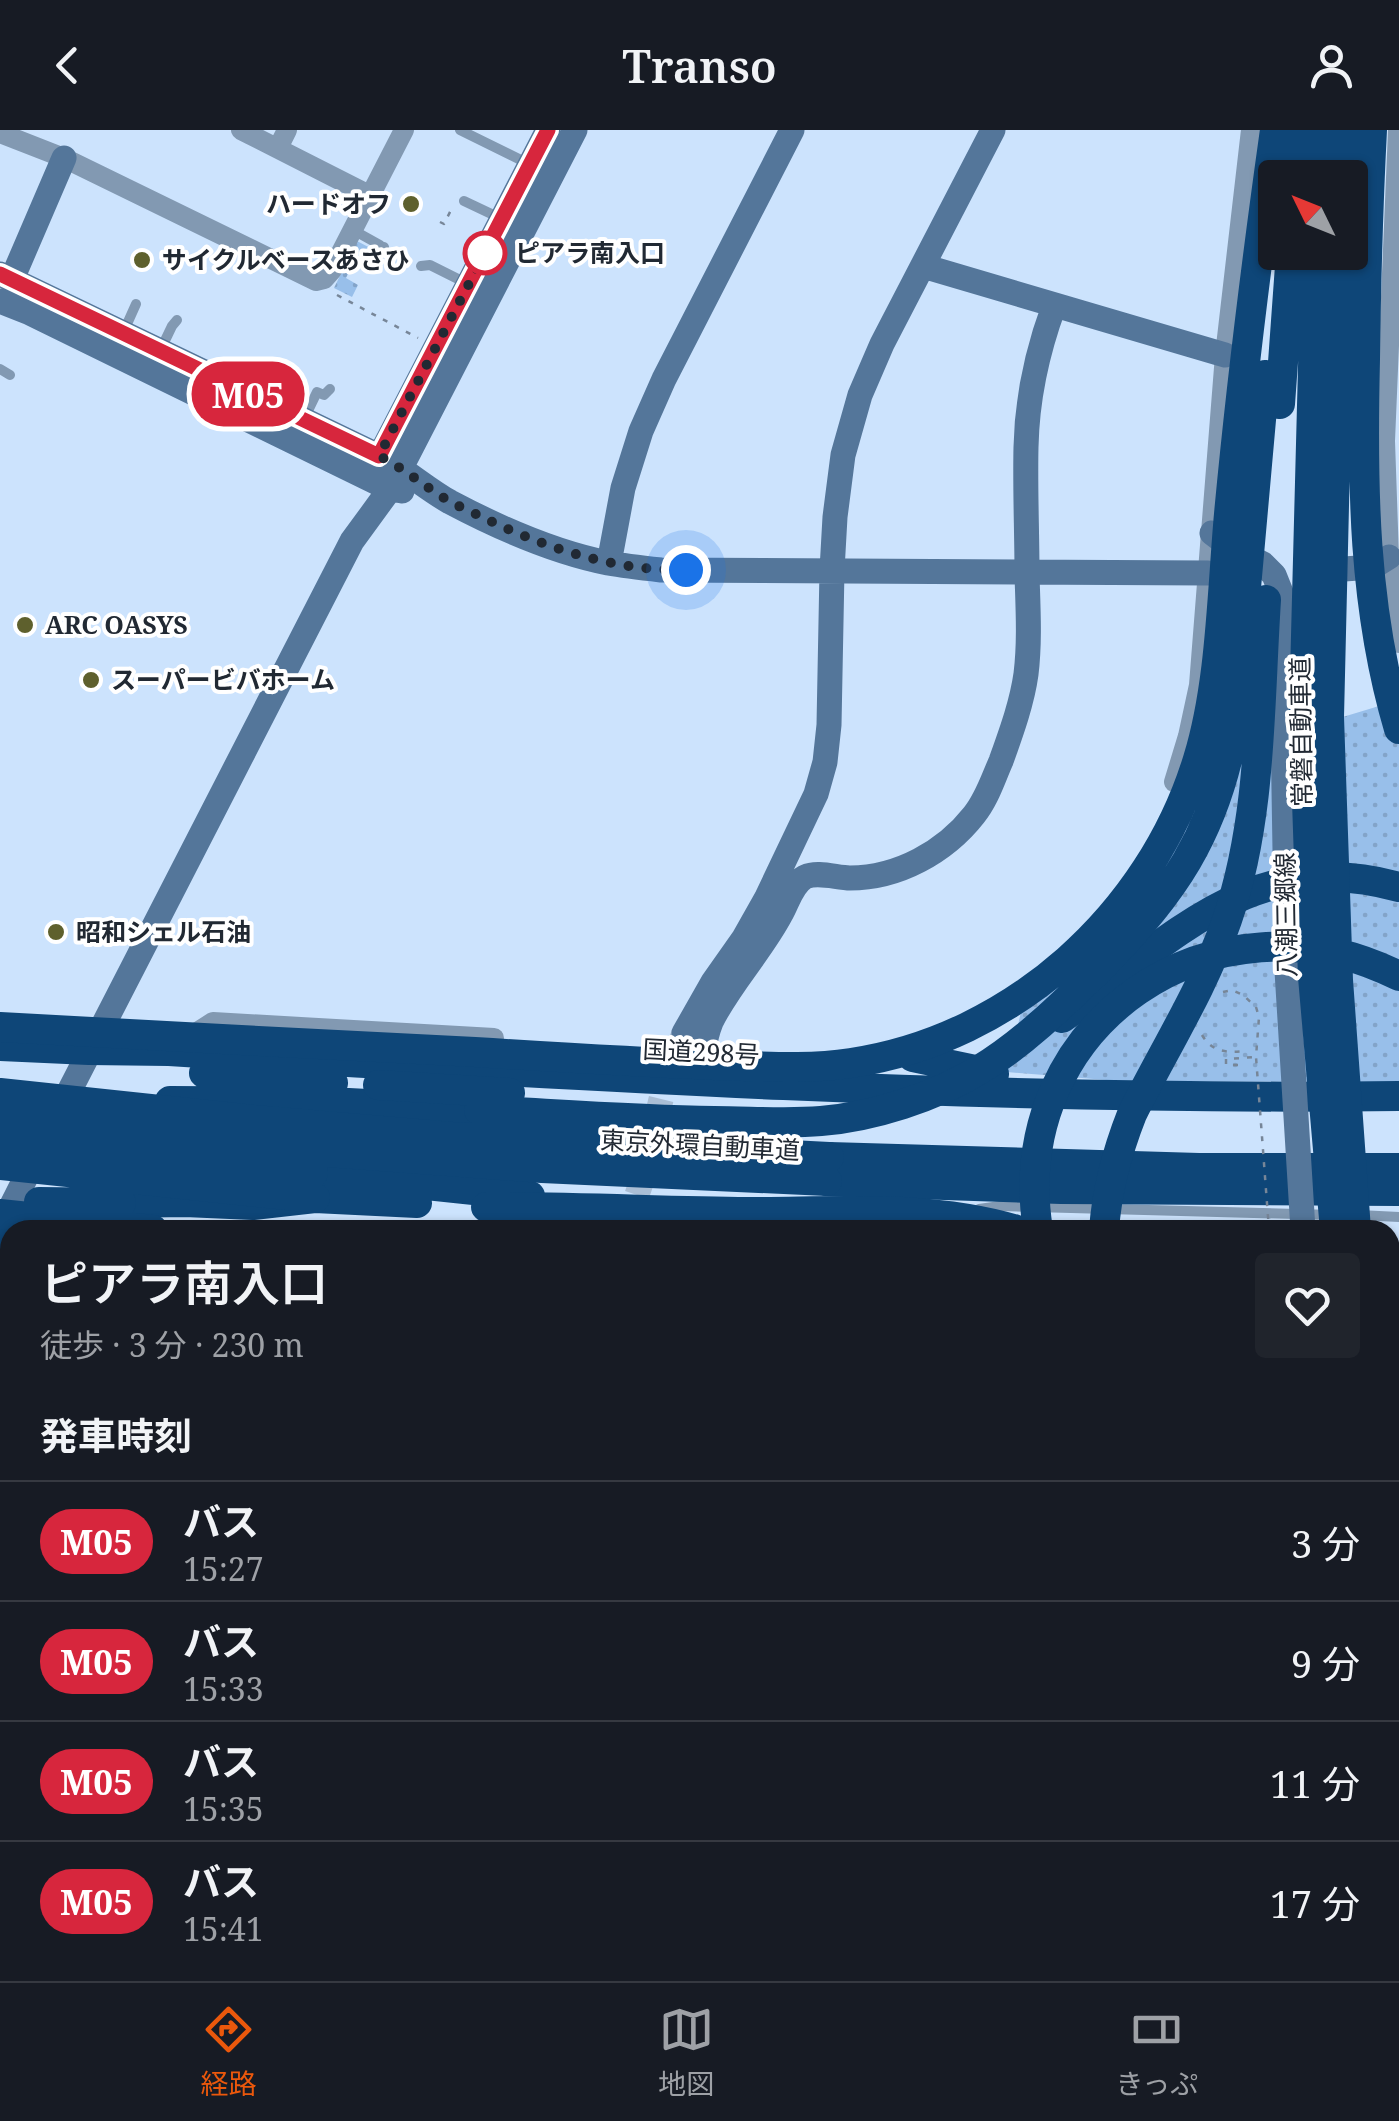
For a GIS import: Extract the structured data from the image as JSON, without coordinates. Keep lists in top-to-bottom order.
{
  "streets": {
    "highway": ["常磐自動車道", "国道298号", "東京外環自動車道"],
    "street": ["八潮三郷線"]
  },
  "places": [
    "ハードオフ",
    "ピアラ南入口",
    "サイクルベースあさひ",
    "ARC OASYS",
    "スーパービバホーム",
    "昭和シェル石油"
  ],
  "lines": ["bus line M05"],
  "north": "top left",
  "page": {
    "header": "Transo",
    "on_map": "M05",
    "heading": [
      ["ピアラ南入口", "徒歩 · 3 分 · 230 m"],
      "発車時刻"
    ],
    "list": [
      {
        "mark": "M05",
        "name": "バス",
        "note": "15:27",
        "value": "3 分"
      },
      {
        "mark": "M05",
        "name": "バス",
        "note": "15:33",
        "value": "9 分"
      },
      {
        "mark": "M05",
        "name": "バス",
        "note": "15:35",
        "value": "11 分"
      },
      {
        "mark": "M05",
        "name": "バス",
        "note": "15:41",
        "value": "17 分"
      }
    ],
    "tabs": ["経路", "地図", "きっぷ"]
  }
}
